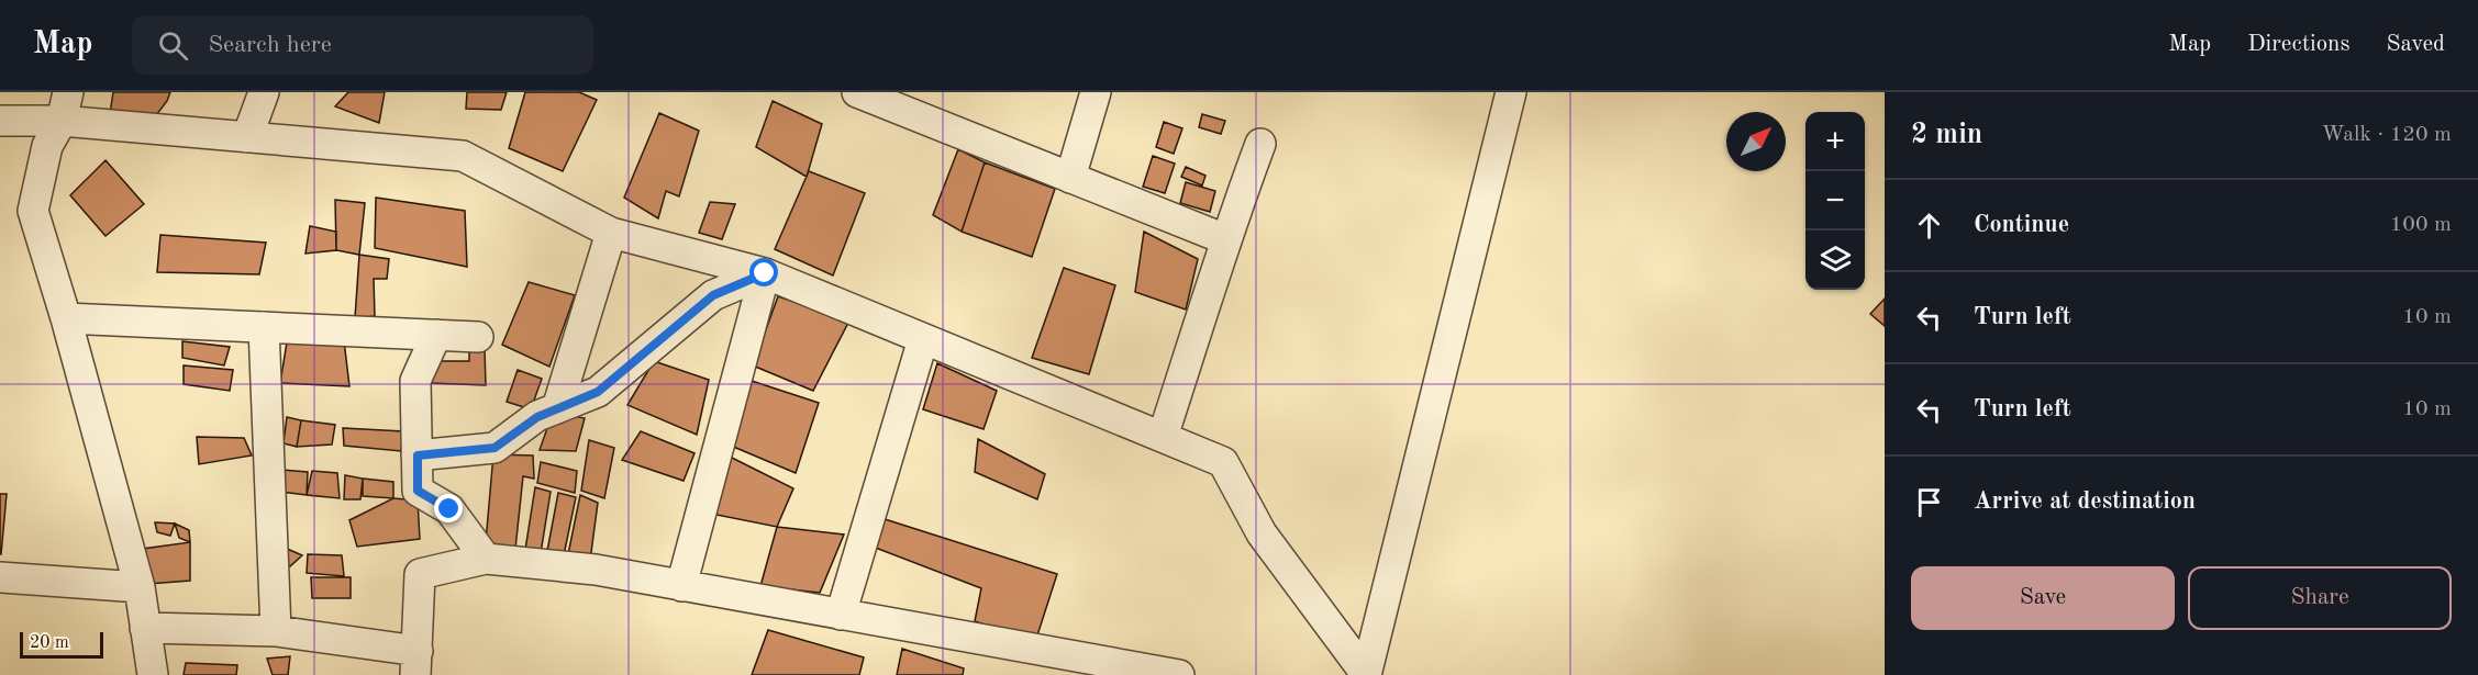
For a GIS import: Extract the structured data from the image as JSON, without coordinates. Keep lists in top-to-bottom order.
{
  "scale_bar": "20 m",
  "north": "top right",
  "page": {
    "header": "Map",
    "search": "Search here",
    "nav": ["Map", "Directions", "Saved"],
    "heading": ["2 min", "Walk · 120 m"],
    "map_buttons": ["+", "−"],
    "list": [
      ["Continue", "100 m"],
      ["Turn left", "10 m"],
      ["Turn left", "10 m"],
      "Arrive at destination"
    ],
    "buttons": ["Save", "Share"],
    "scale": "20 m"
  }
}
